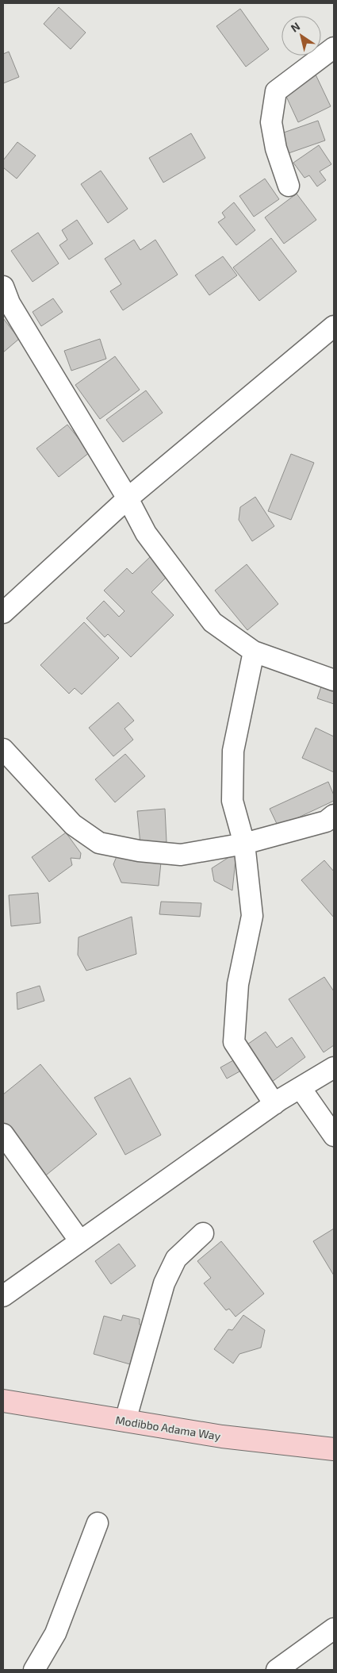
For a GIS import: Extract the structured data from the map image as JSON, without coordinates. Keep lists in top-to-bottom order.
{
  "streets": {
    "main road": ["Modibbo Adama Way"]
  },
  "north": "top left"
}
